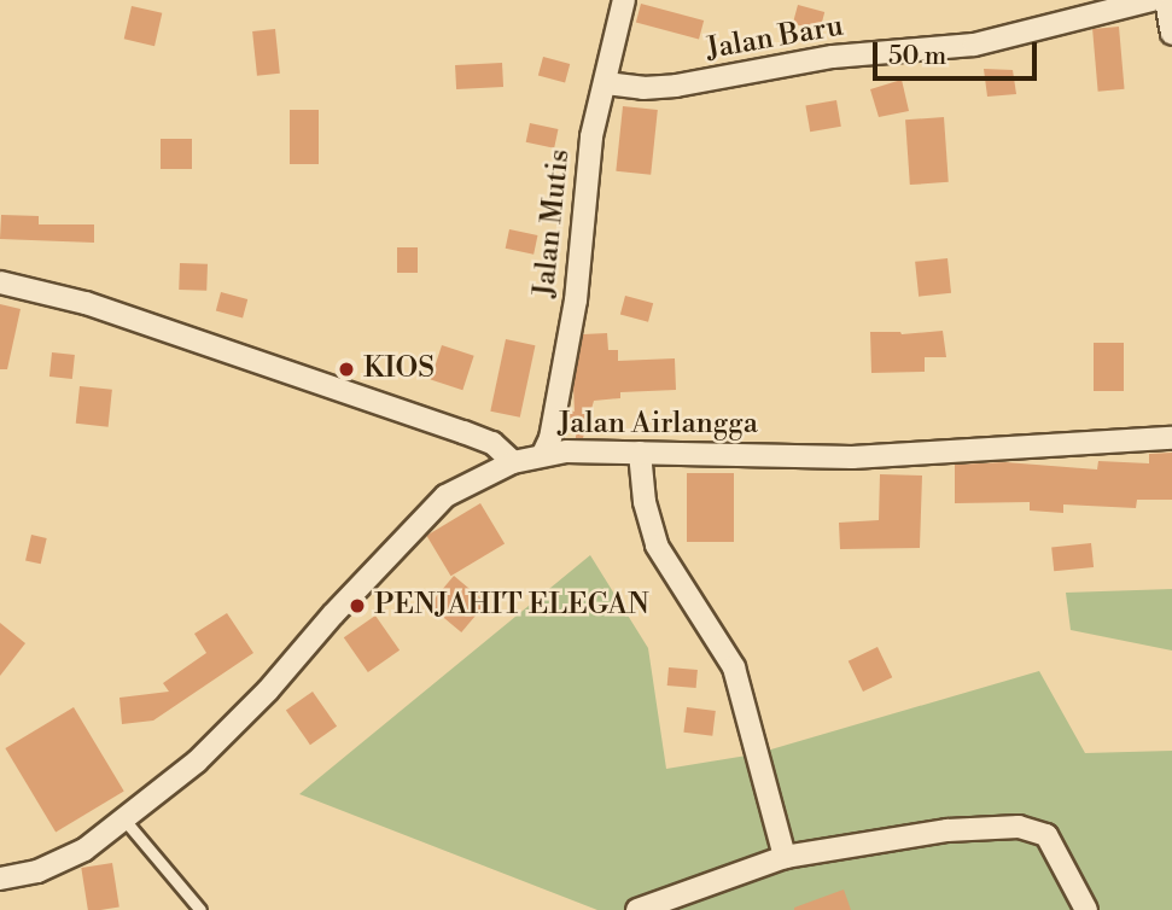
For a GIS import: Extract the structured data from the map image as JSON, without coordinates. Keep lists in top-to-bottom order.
{
  "streets": {
    "street": ["Jalan Baru", "Jalan Mutis", "Jalan Airlangga"]
  },
  "crossings": [
    ["Jalan Baru", "Jalan Mutis"],
    ["Jalan Mutis", "Jalan Airlangga"]
  ],
  "places": ["KIOS", "PENJAHIT ELEGAN"],
  "scale_bar": "50 m"
}
